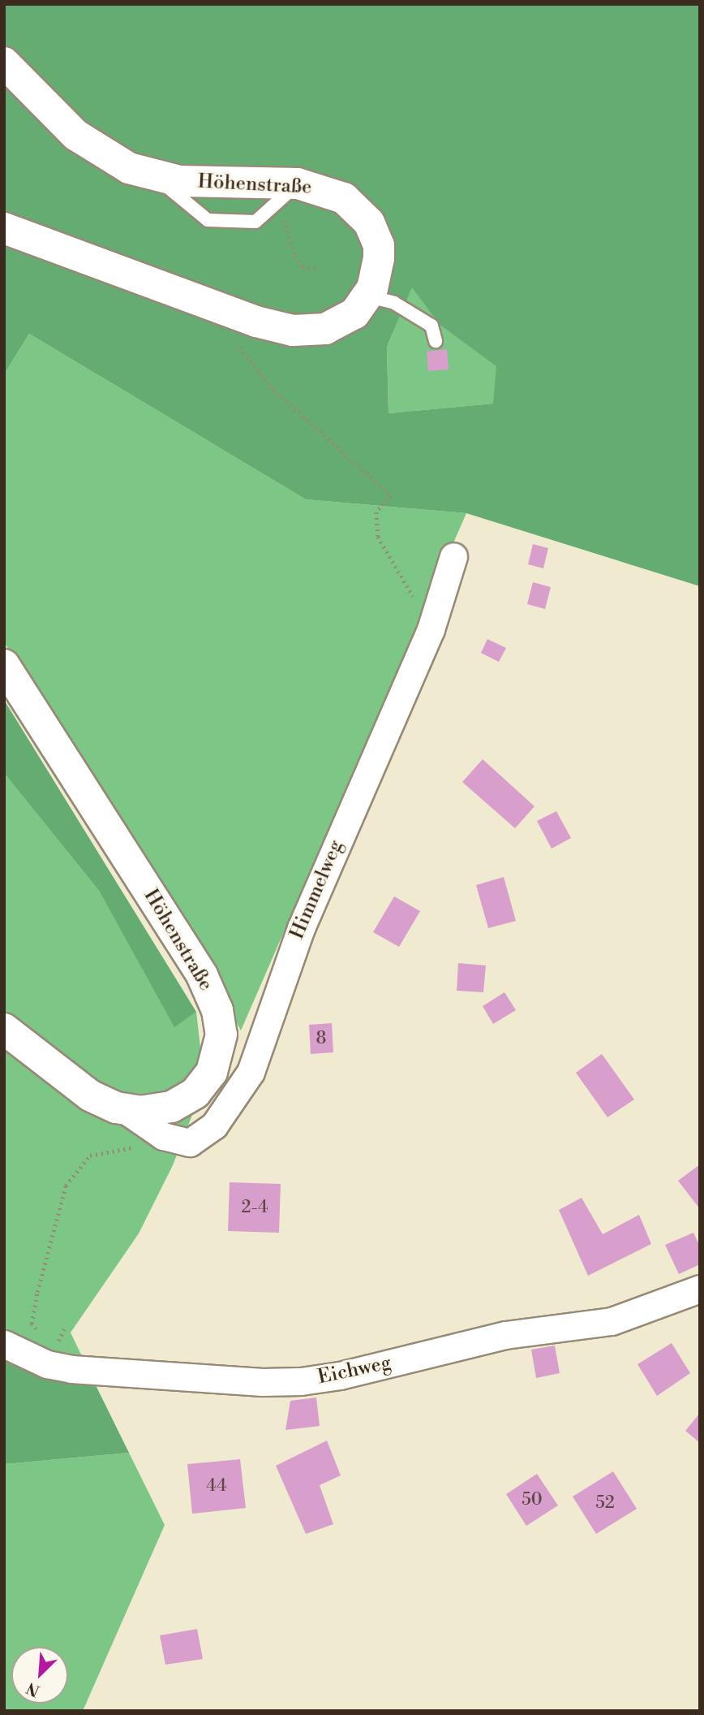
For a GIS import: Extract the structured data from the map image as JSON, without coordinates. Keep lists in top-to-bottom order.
{
  "streets": {
    "street": ["Höhenstraße", "Himmelweg", "Eichweg"]
  },
  "crossings": [
    ["Höhenstraße", "Himmelweg"]
  ],
  "house_numbers": [
    "8",
    "2-4",
    "44",
    "50",
    "52"
  ],
  "north": "bottom left"
}
